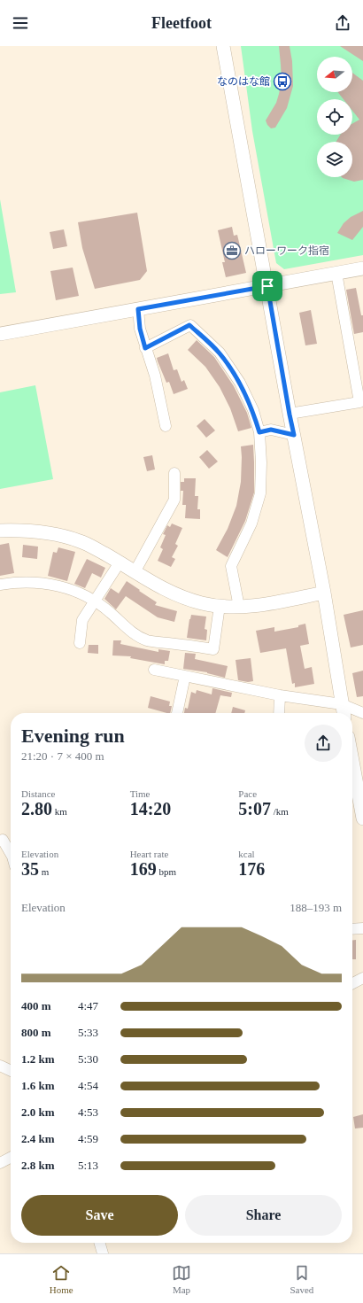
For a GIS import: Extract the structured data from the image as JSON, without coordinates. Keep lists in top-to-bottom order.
{
  "places": {
    "bus stop": ["なのはな館"],
    "office": ["ハローワーク指宿"]
  },
  "north": "left",
  "page": {
    "header": "Fleetfoot",
    "heading": ["Evening run", "21:20 · 7 × 400 m"],
    "stats": [
      ["Distance", "2.80 km"],
      ["Time", "14:20"],
      ["Pace", "5:07 /km"],
      ["Elevation", "35 m"],
      ["Heart rate", "169 bpm"],
      ["kcal", "176"]
    ],
    "chart": ["Elevation", "188–193 m"],
    "list": [
      {
        "name": "400 m",
        "note": "4:47"
      },
      {
        "name": "800 m",
        "note": "5:33"
      },
      {
        "name": "1.2 km",
        "note": "5:30"
      },
      {
        "name": "1.6 km",
        "note": "4:54"
      },
      {
        "name": "2.0 km",
        "note": "4:53"
      },
      {
        "name": "2.4 km",
        "note": "4:59"
      },
      {
        "name": "2.8 km",
        "note": "5:13"
      }
    ],
    "buttons": ["Save", "Share"],
    "tabs": ["Home", "Map", "Saved"]
  }
}
